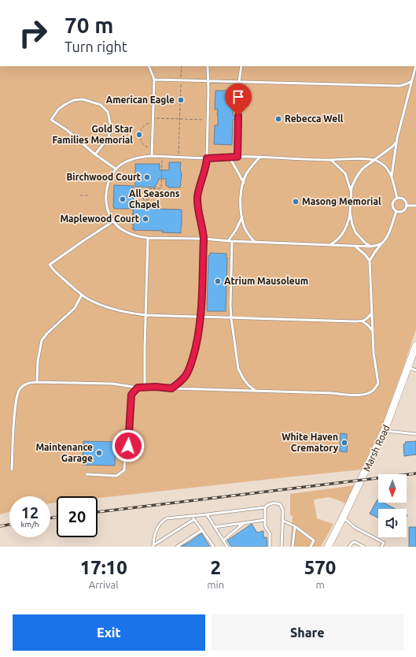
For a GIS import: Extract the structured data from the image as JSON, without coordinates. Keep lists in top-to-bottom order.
{
  "streets": {
    "street": ["Marsh Road"]
  },
  "places": [
    "American Eagle",
    "Rebecca Well",
    "Gold Star Families Memorial",
    "Birchwood Court",
    "All Seasons Chapel",
    "Masong Memorial",
    "Maplewood Court",
    "Atrium Mausoleum",
    "White Haven Crematory",
    "Maintenance Garage"
  ],
  "north": "bottom",
  "page": {
    "turn": ["70 m", "Turn right"],
    "speed": "12 km/h",
    "limit": "20",
    "eta": [
      "17:10",
      "Arrival",
      "2",
      "min",
      "570",
      "m"
    ],
    "buttons": ["Exit", "Share"]
  }
}
